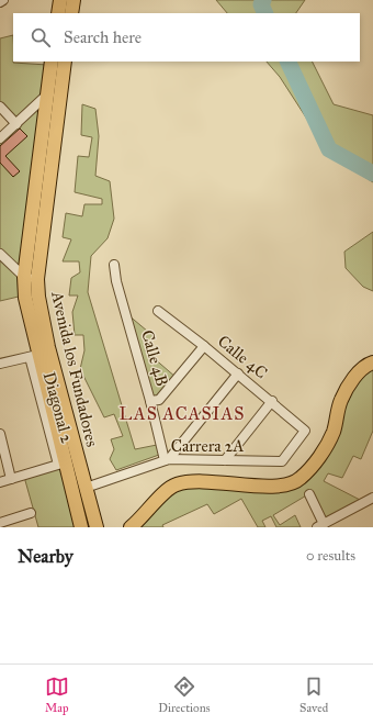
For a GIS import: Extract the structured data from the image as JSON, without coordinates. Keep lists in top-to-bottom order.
{
  "streets": {
    "main road": ["Avenida los Fundadores"],
    "street": [
      "Calle 4C",
      "Calle 4B",
      "Diagonal 2",
      "Carrera 2A"
    ]
  },
  "crossings": [
    ["Calle 4C", "Carrera 2A"],
    ["Calle 4B", "Carrera 2A"],
    ["Avenida los Fundadores", "Diagonal 2"],
    ["Avenida los Fundadores", "Carrera 2A"]
  ],
  "districts": ["LAS ACASIAS"],
  "page": {
    "search": "Search here",
    "heading": ["Nearby", "0 results"],
    "nav": ["Map", "Directions", "Saved"]
  }
}
